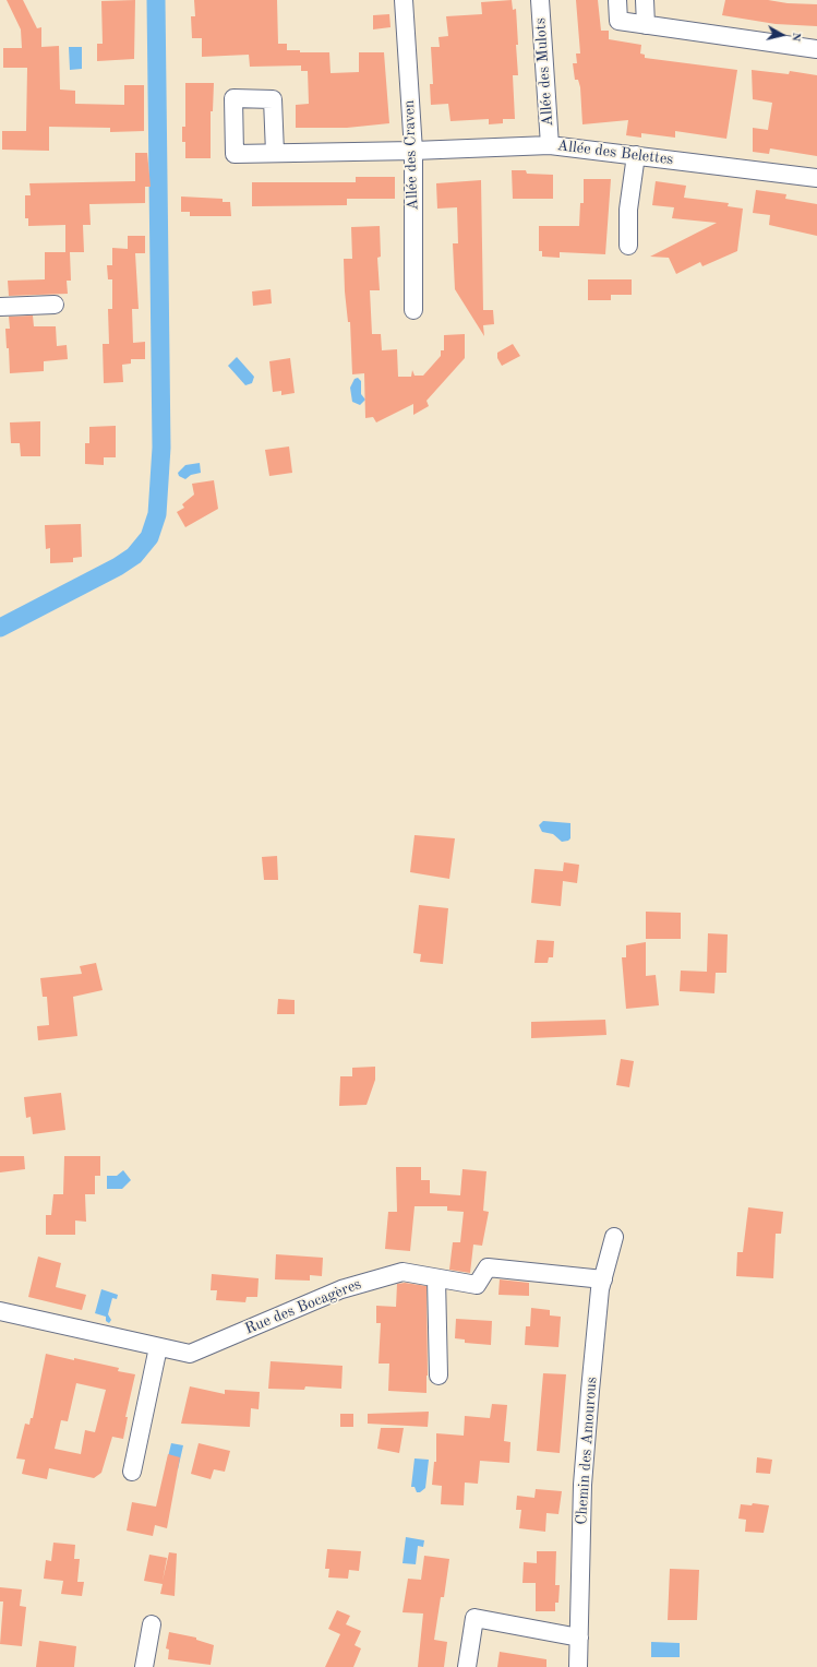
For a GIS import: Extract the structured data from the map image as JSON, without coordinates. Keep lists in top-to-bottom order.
{
  "streets": {
    "street": [
      "Allée des Mulots",
      "Allée des Belettes",
      "Allée des Craven",
      "Rue des Bocagères",
      "Chemin des Amourous"
    ]
  },
  "crossings": [
    ["Allée des Mulots", "Allée des Belettes"],
    ["Allée des Belettes", "Allée des Craven"],
    ["Rue des Bocagères", "Chemin des Amourous"]
  ],
  "north": "right"
}
